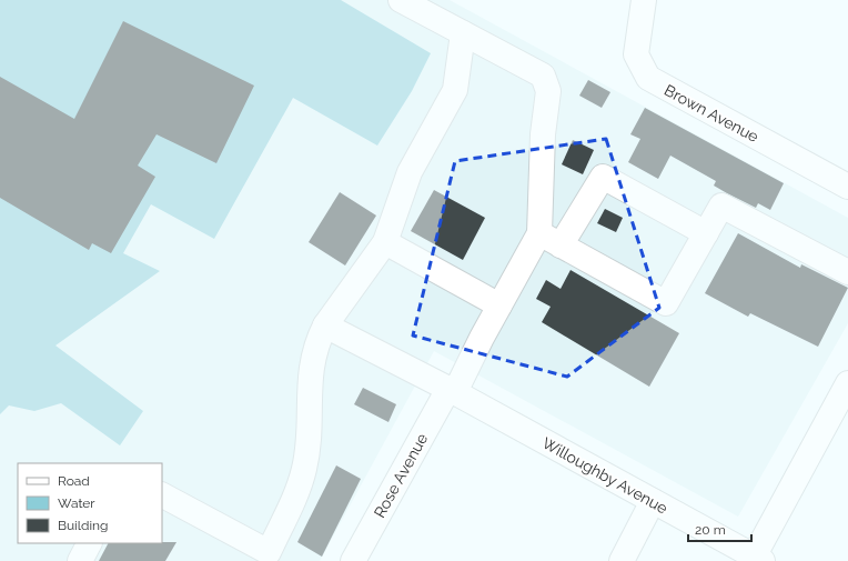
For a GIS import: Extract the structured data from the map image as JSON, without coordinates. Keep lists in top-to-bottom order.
{
  "streets": {
    "street": ["Brown Avenue", "Rose Avenue", "Willoughby Avenue"]
  },
  "crossings": [
    ["Rose Avenue", "Willoughby Avenue"]
  ],
  "legend": ["Road", "Water", "Building"],
  "scale_bar": "20 m"
}
